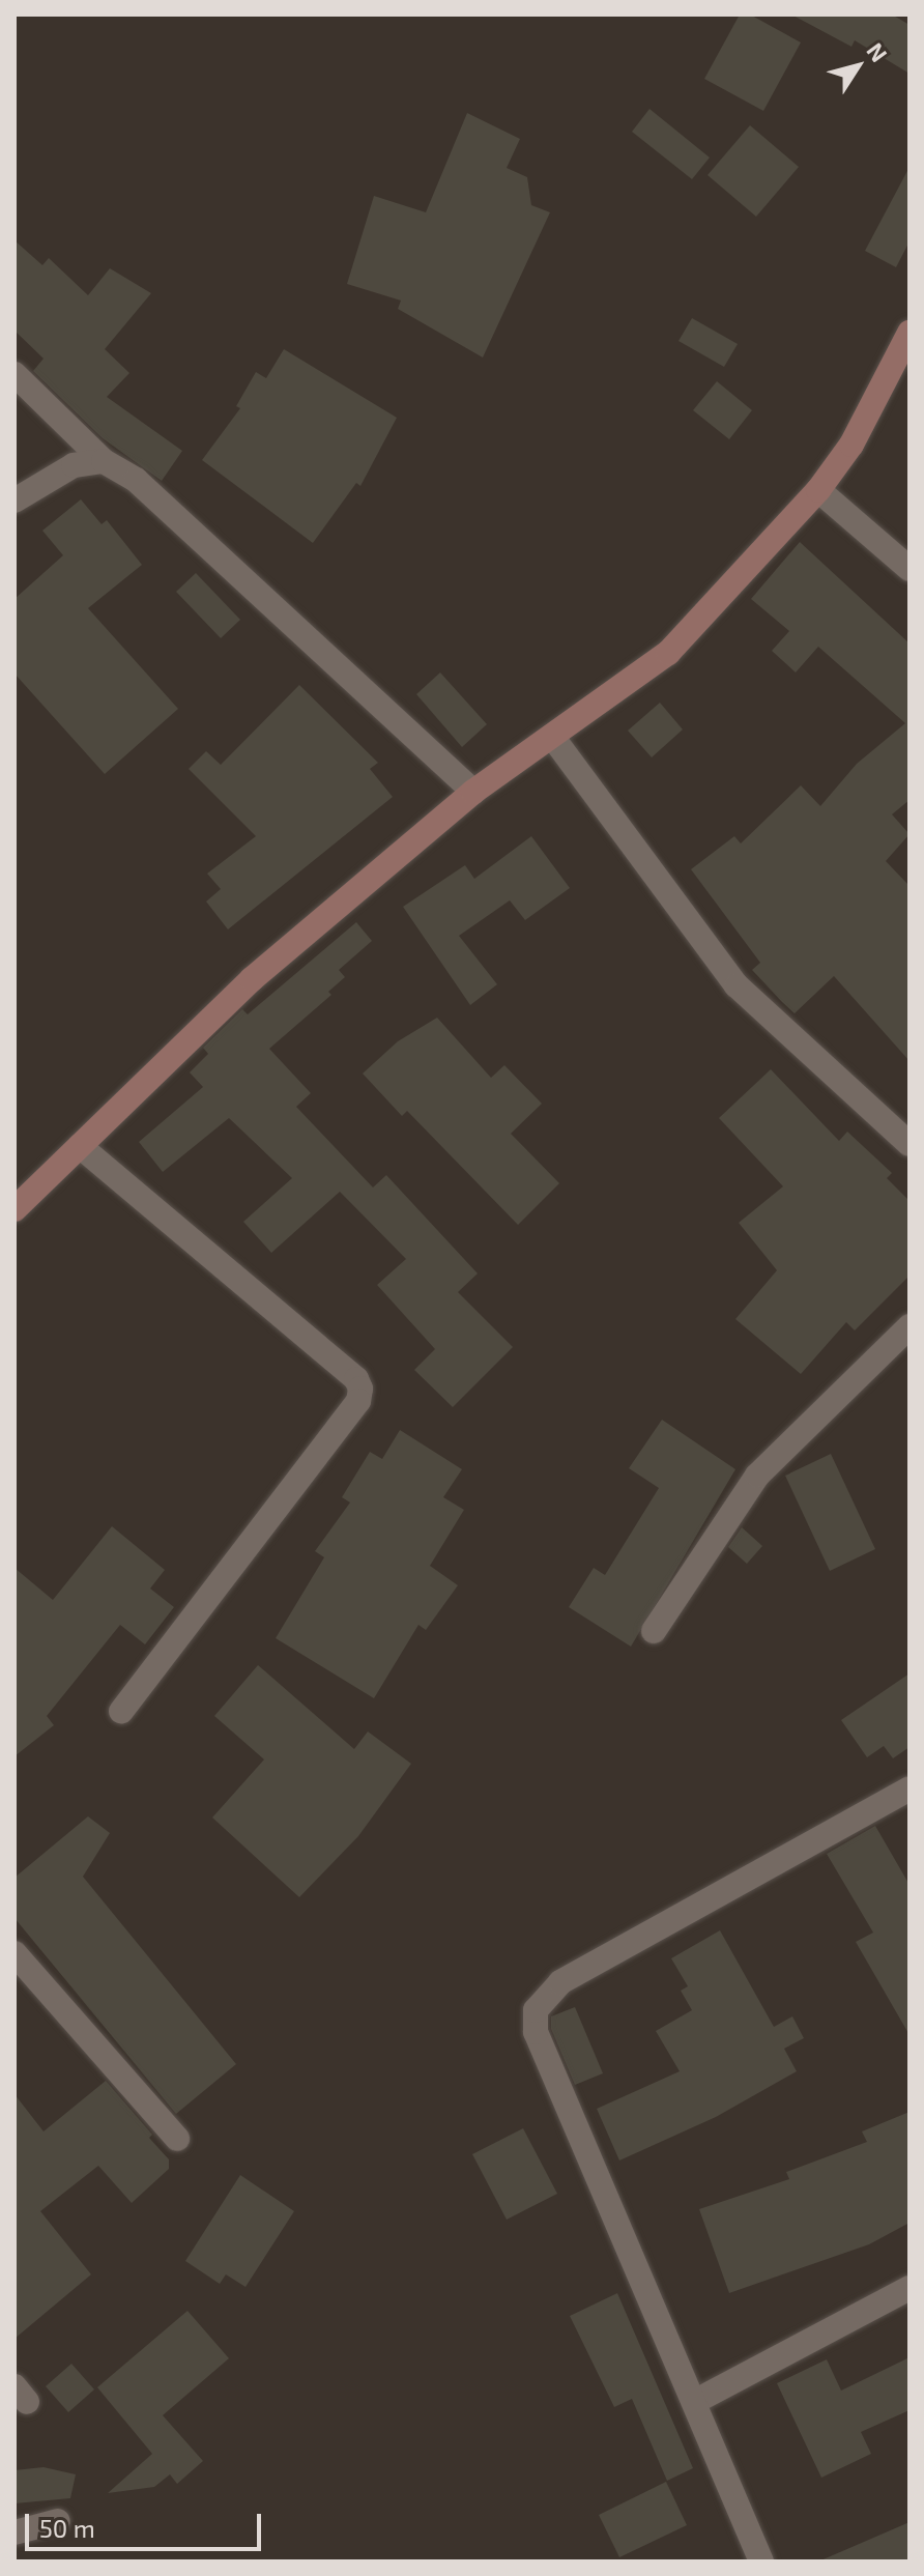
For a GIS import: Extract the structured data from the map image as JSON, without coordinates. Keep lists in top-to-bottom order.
{
  "scale_bar": "50 m",
  "north": "top right"
}
